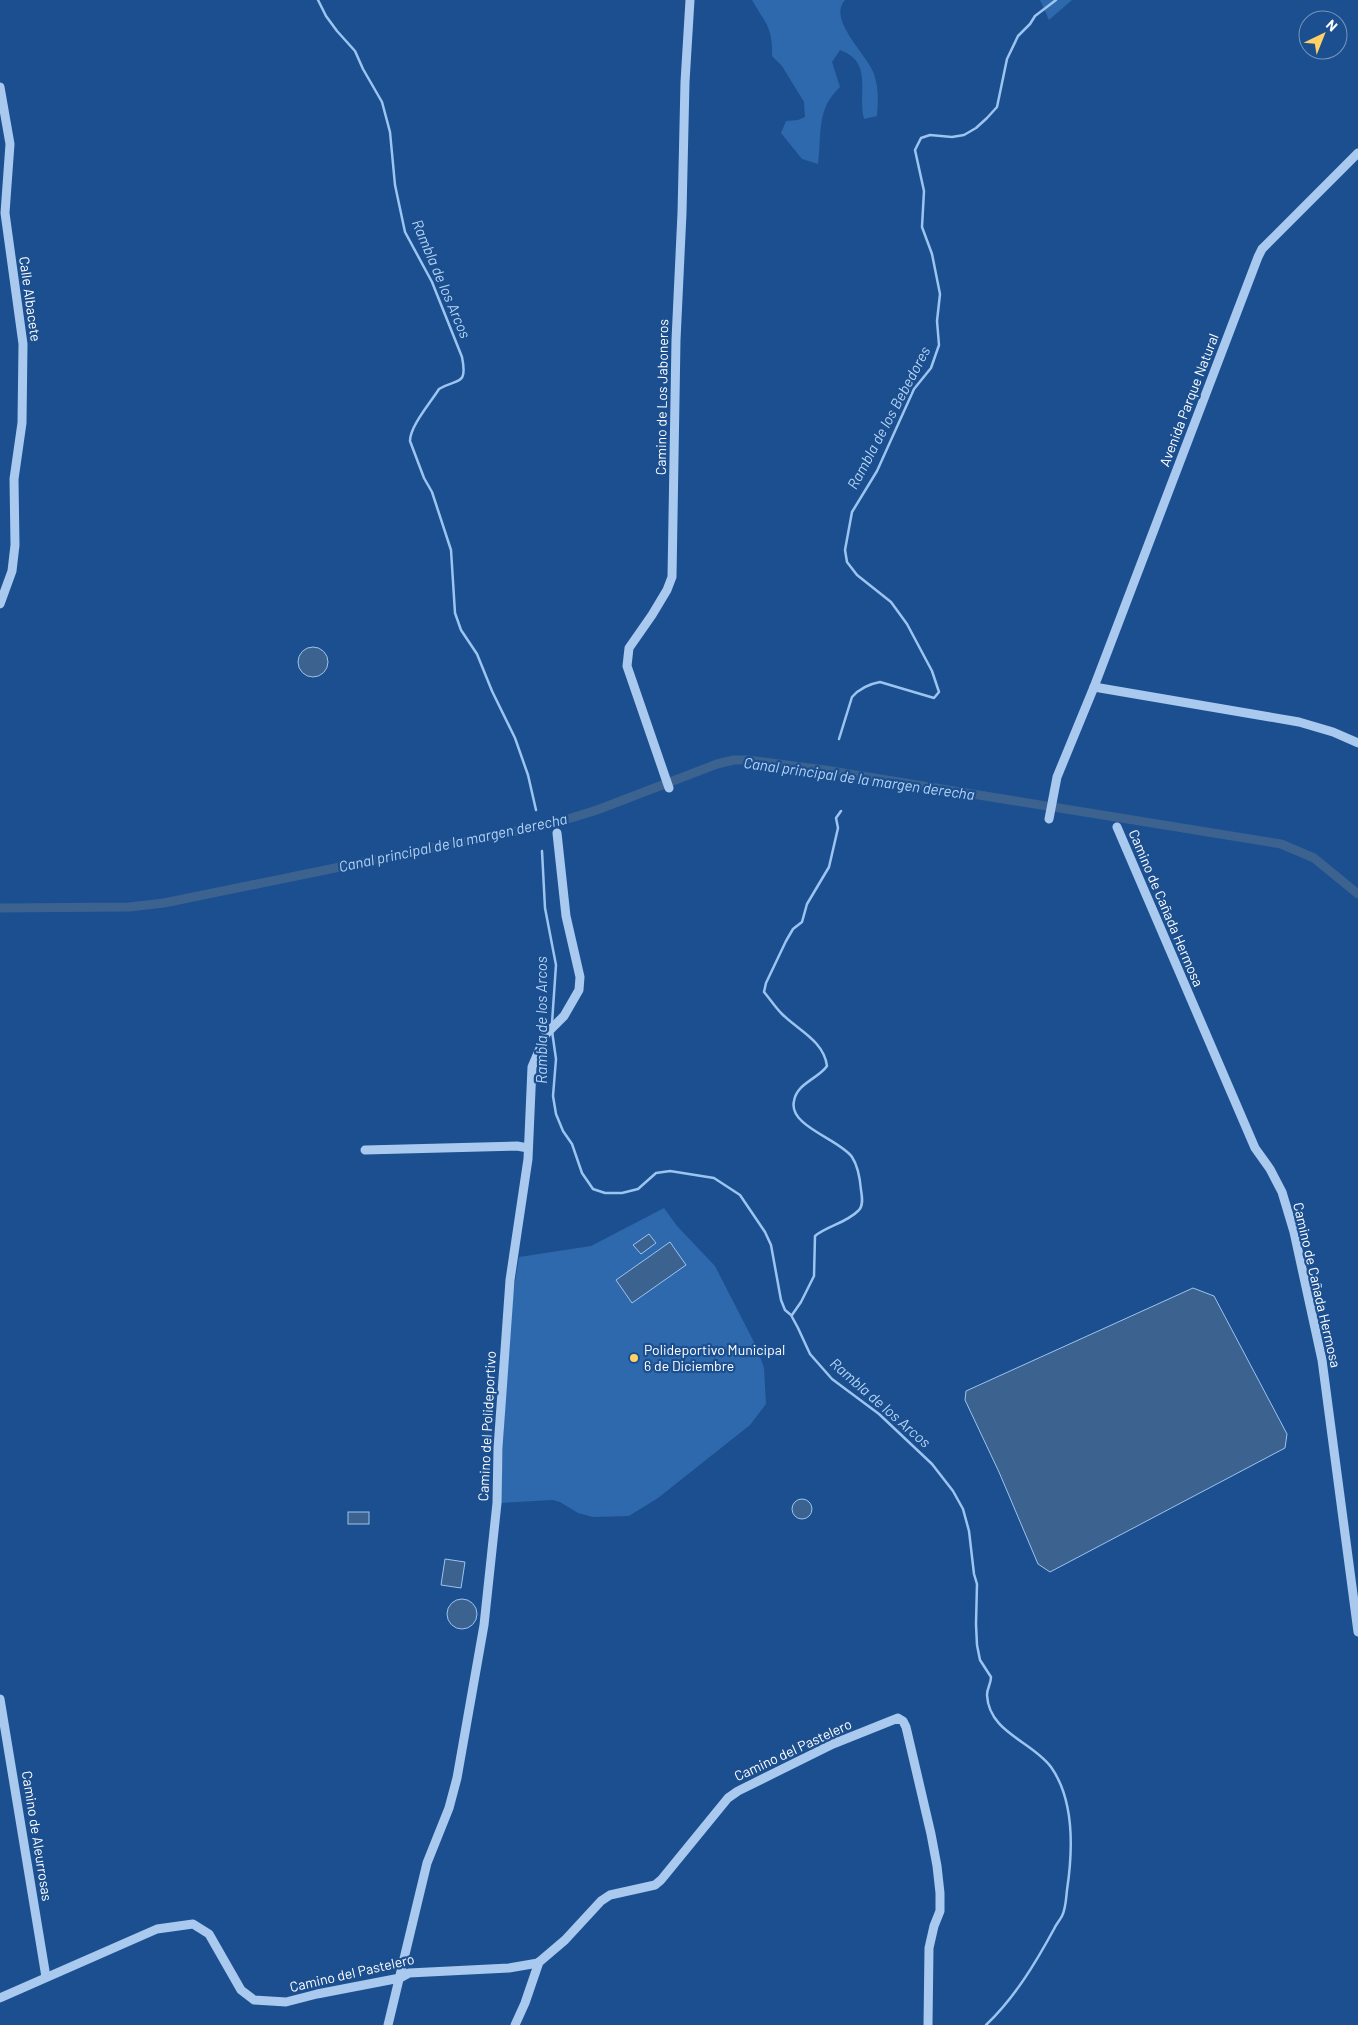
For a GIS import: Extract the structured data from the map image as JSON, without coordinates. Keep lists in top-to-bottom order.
{
  "streets": {
    "street": [
      "Calle Albacete",
      "Camino de Los Jaboneros",
      "Avenida Parque Natural",
      "Camino de Cañada Hermosa",
      "Camino del Polideportivo",
      "Camino del Pastelero",
      "Camino de Aleurrosas"
    ]
  },
  "crossings": [
    ["Camino del Polideportivo", "Camino del Pastelero"],
    ["Camino del Pastelero", "Camino de Aleurrosas"]
  ],
  "water": ["Rambla de los Arcos", "Rambla de los Bebedores", "Canal principal de la margen derecha"],
  "places": ["Polideportivo Municipal 6 de Diciembre"],
  "north": "top right"
}
